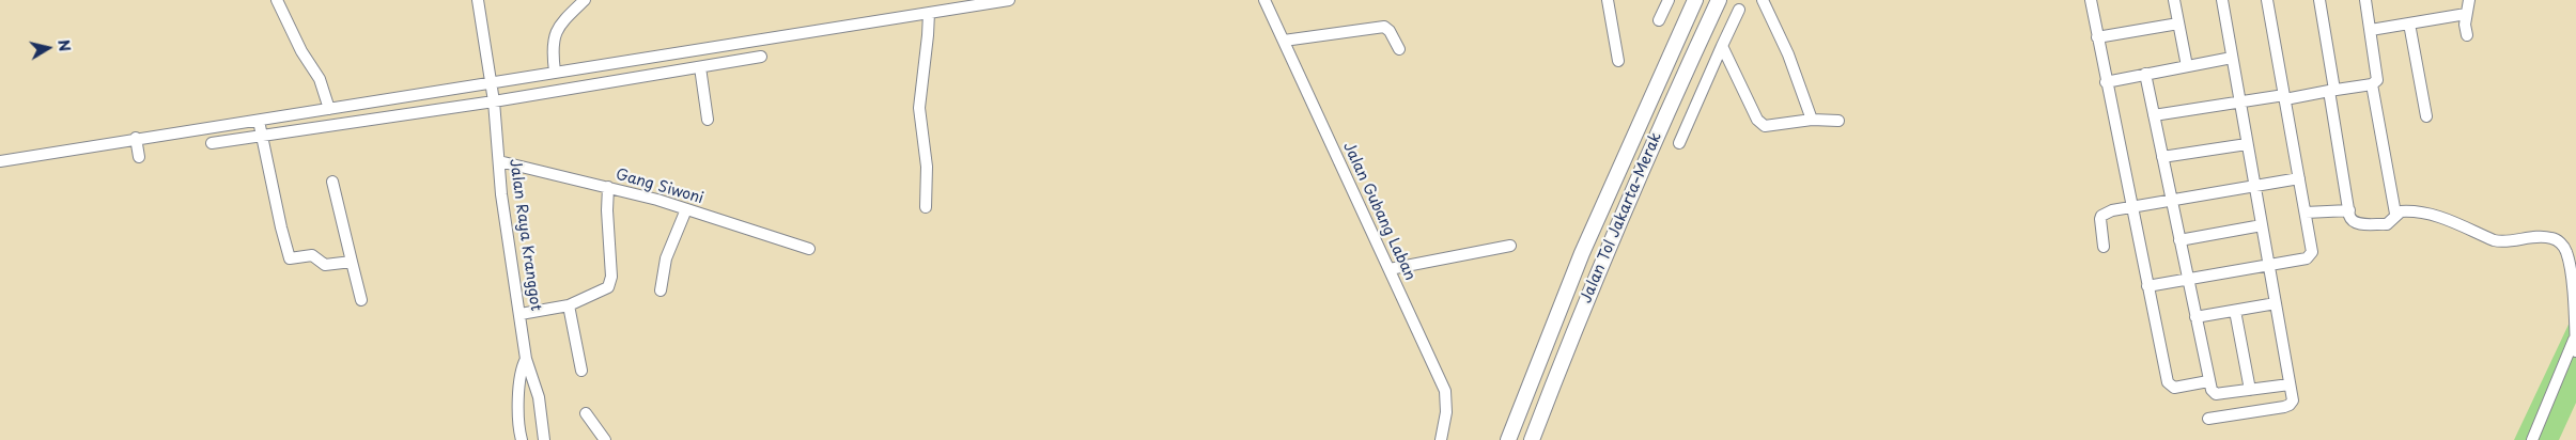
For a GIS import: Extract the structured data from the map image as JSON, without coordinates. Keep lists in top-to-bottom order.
{
  "streets": {
    "highway": ["Jalan Tol Jakarta–Merak"],
    "street": ["Gang Siwoni", "Jalan Gubang Laban", "Jalan Raya Kranggot"]
  },
  "crossings": [
    ["Gang Siwoni", "Jalan Raya Kranggot"]
  ],
  "north": "right"
}
